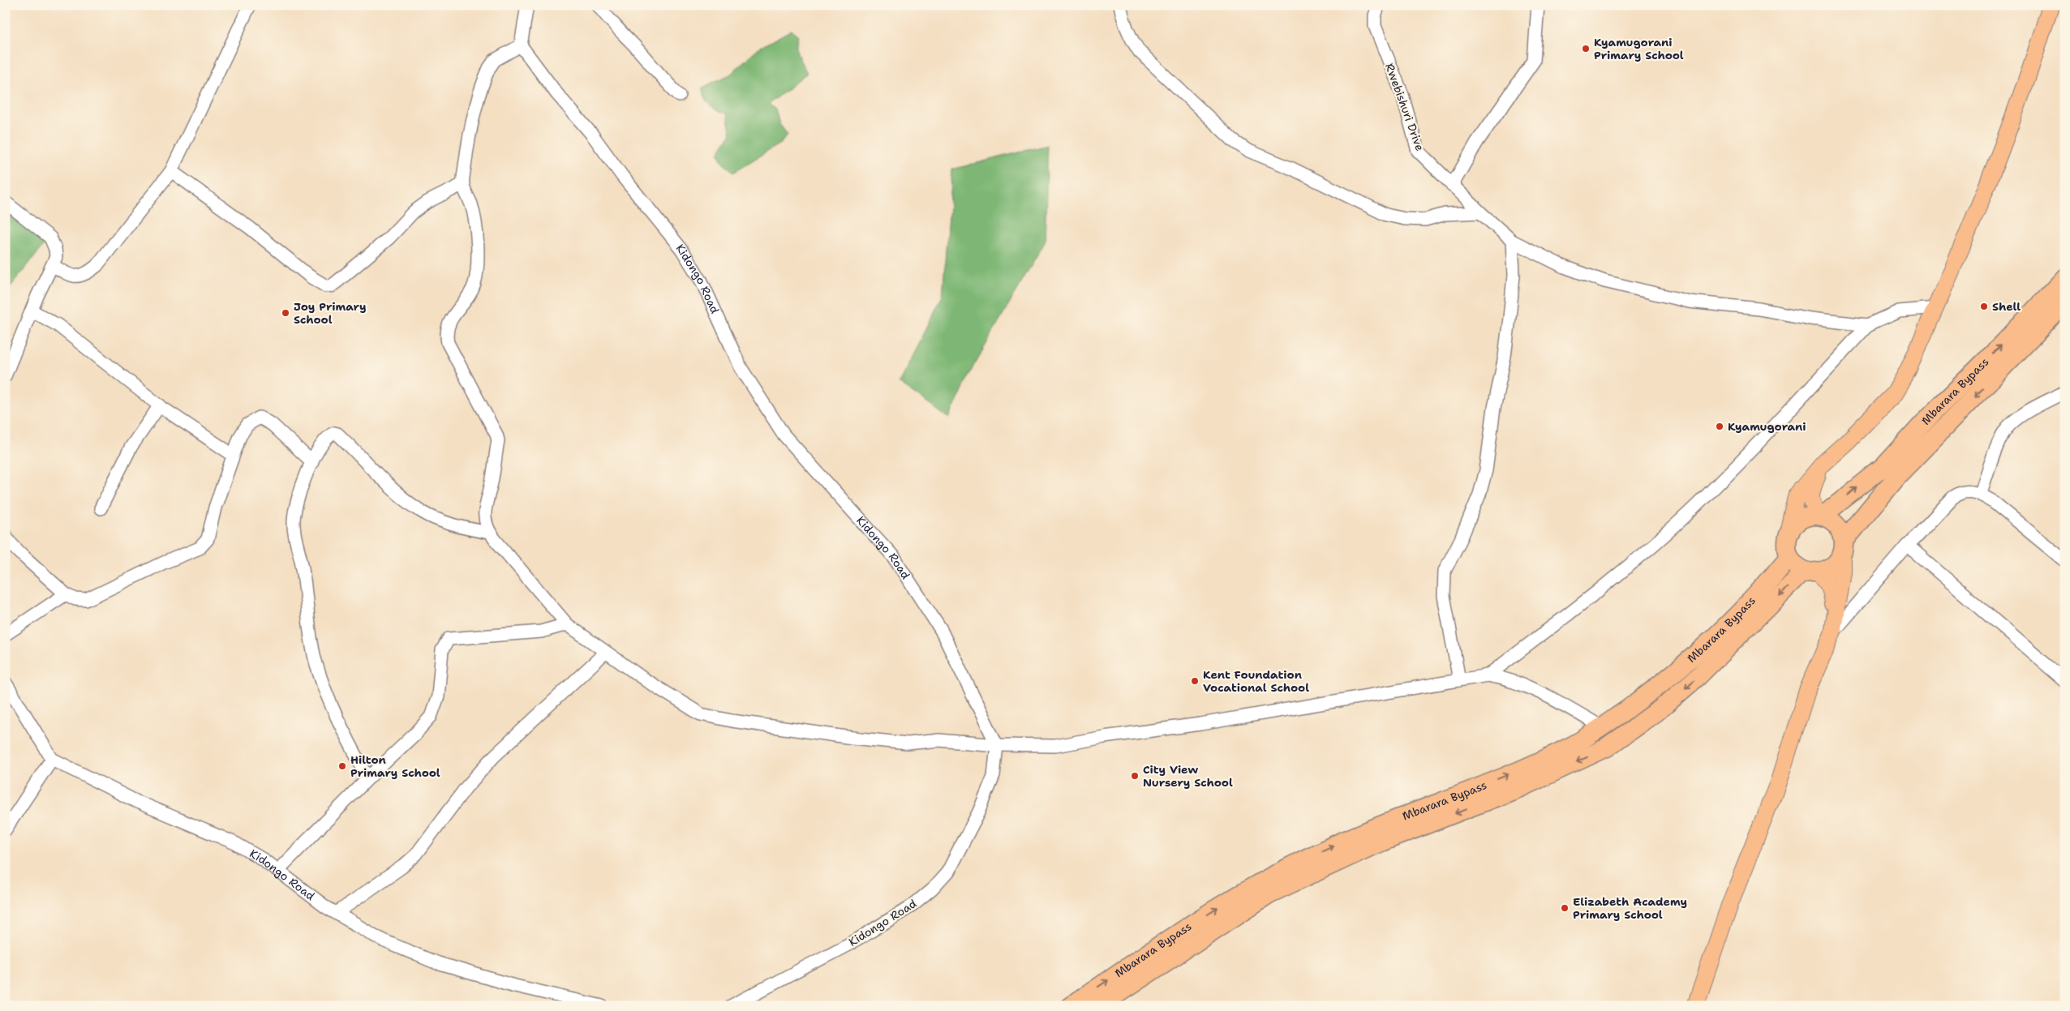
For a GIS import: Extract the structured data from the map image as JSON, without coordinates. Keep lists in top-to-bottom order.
{
  "streets": {
    "highway": ["Mbarara Bypass"],
    "street": ["Rwebishuri Drive", "Kidongo Road"]
  },
  "places": [
    "Kyamugorani Primary School",
    "Shell",
    "Joy Primary School",
    "Kyamugorani",
    "Kent Foundation Vocational School",
    "Hilton Primary School",
    "City View Nursery School",
    "Elizabeth Academy Primary School"
  ]
}
